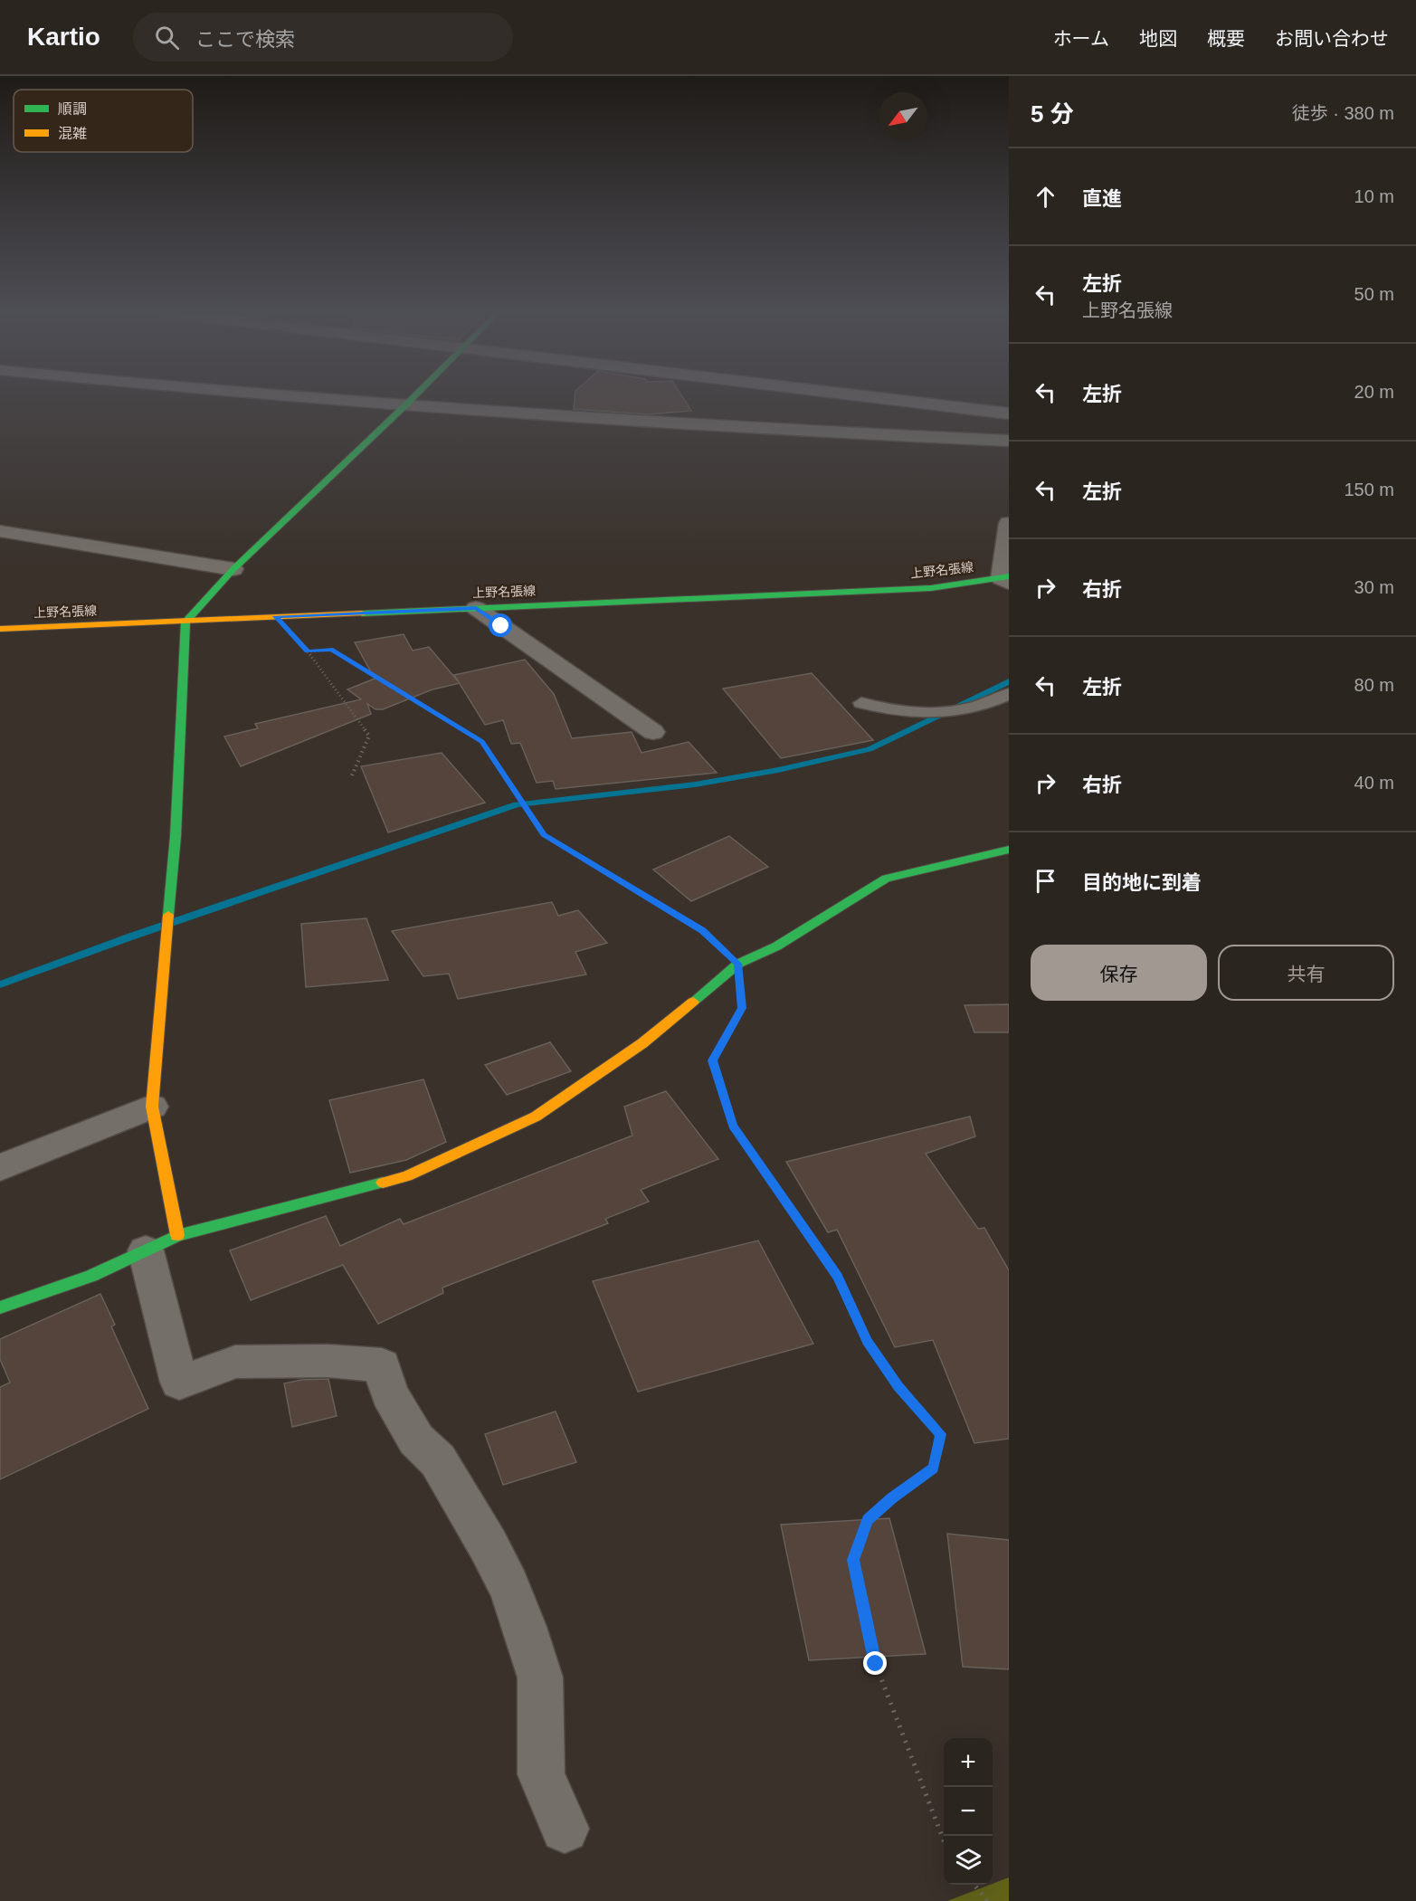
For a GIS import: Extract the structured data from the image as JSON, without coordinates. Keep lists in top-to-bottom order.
{
  "streets": {
    "street": ["上野名張線"]
  },
  "legend": ["順調", "混雑"],
  "north": "bottom left",
  "page": {
    "header": "Kartio",
    "search": "ここで検索",
    "nav": [
      "ホーム",
      "地図",
      "概要",
      "お問い合わせ"
    ],
    "heading": ["5 分", "徒歩 · 380 m"],
    "list": [
      ["直進", "10 m"],
      ["左折", "上野名張線", "50 m"],
      ["左折", "20 m"],
      ["左折", "150 m"],
      ["右折", "30 m"],
      ["左折", "80 m"],
      ["右折", "40 m"],
      "目的地に到着"
    ],
    "buttons": ["保存", "共有"],
    "map_buttons": ["+", "−"]
  }
}
